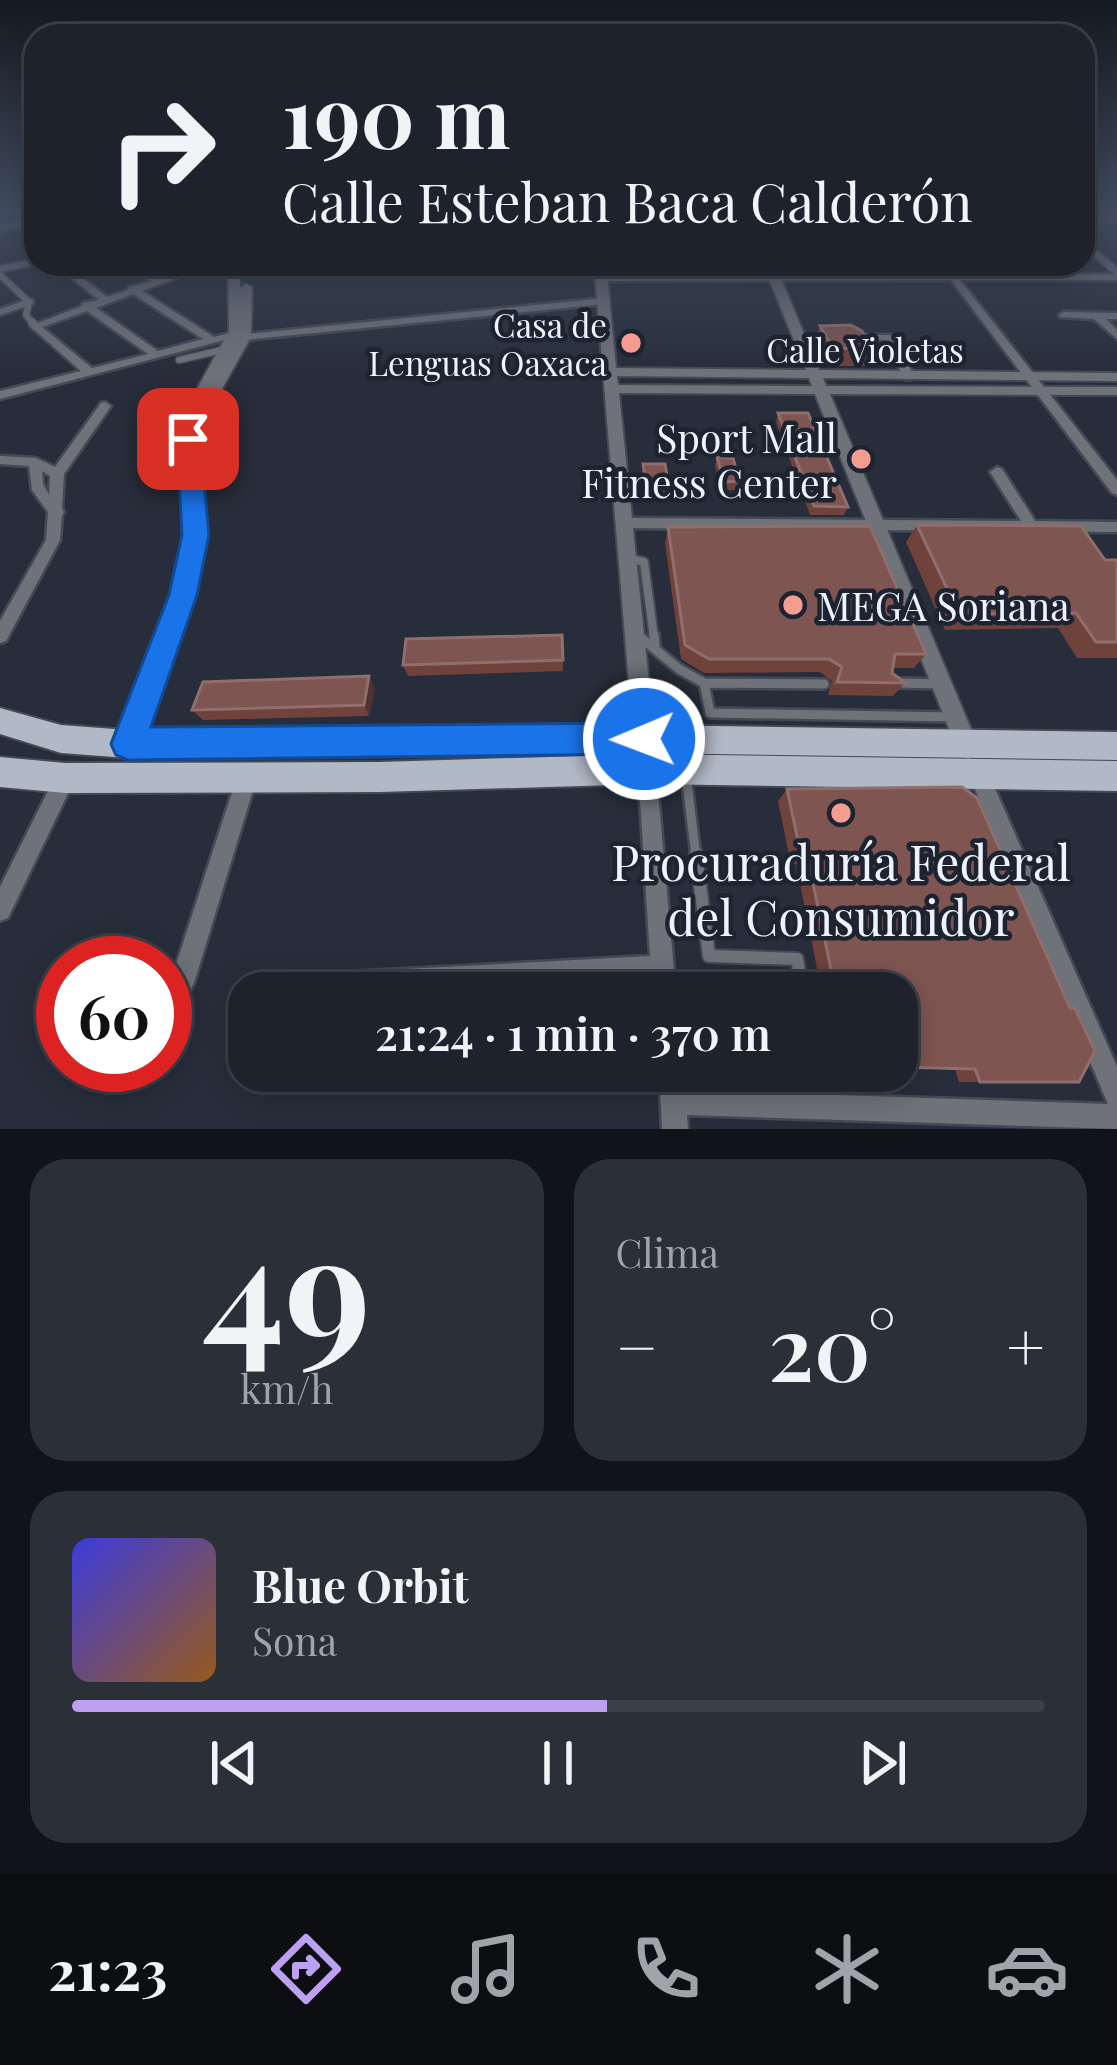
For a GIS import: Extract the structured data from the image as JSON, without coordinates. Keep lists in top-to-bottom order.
{
  "streets": {
    "street": ["Calle Violetas"]
  },
  "places": [
    "Casa de Lenguas Oaxaca",
    "Sport Mall Fitness Center",
    "MEGA Soriana",
    "Procuraduría Federal del Consumidor"
  ],
  "page": {
    "turn": ["190 m", "Calle Esteban Baca Calderón"],
    "limit": "60",
    "trip": "21:24 · 1 min · 370 m",
    "tile": [
      ["49", "km/h"],
      "Clima"
    ],
    "heat": ["−", "20°", "+"],
    "song": ["Blue Orbit", "Sona"],
    "tabs": "21:23"
  }
}
